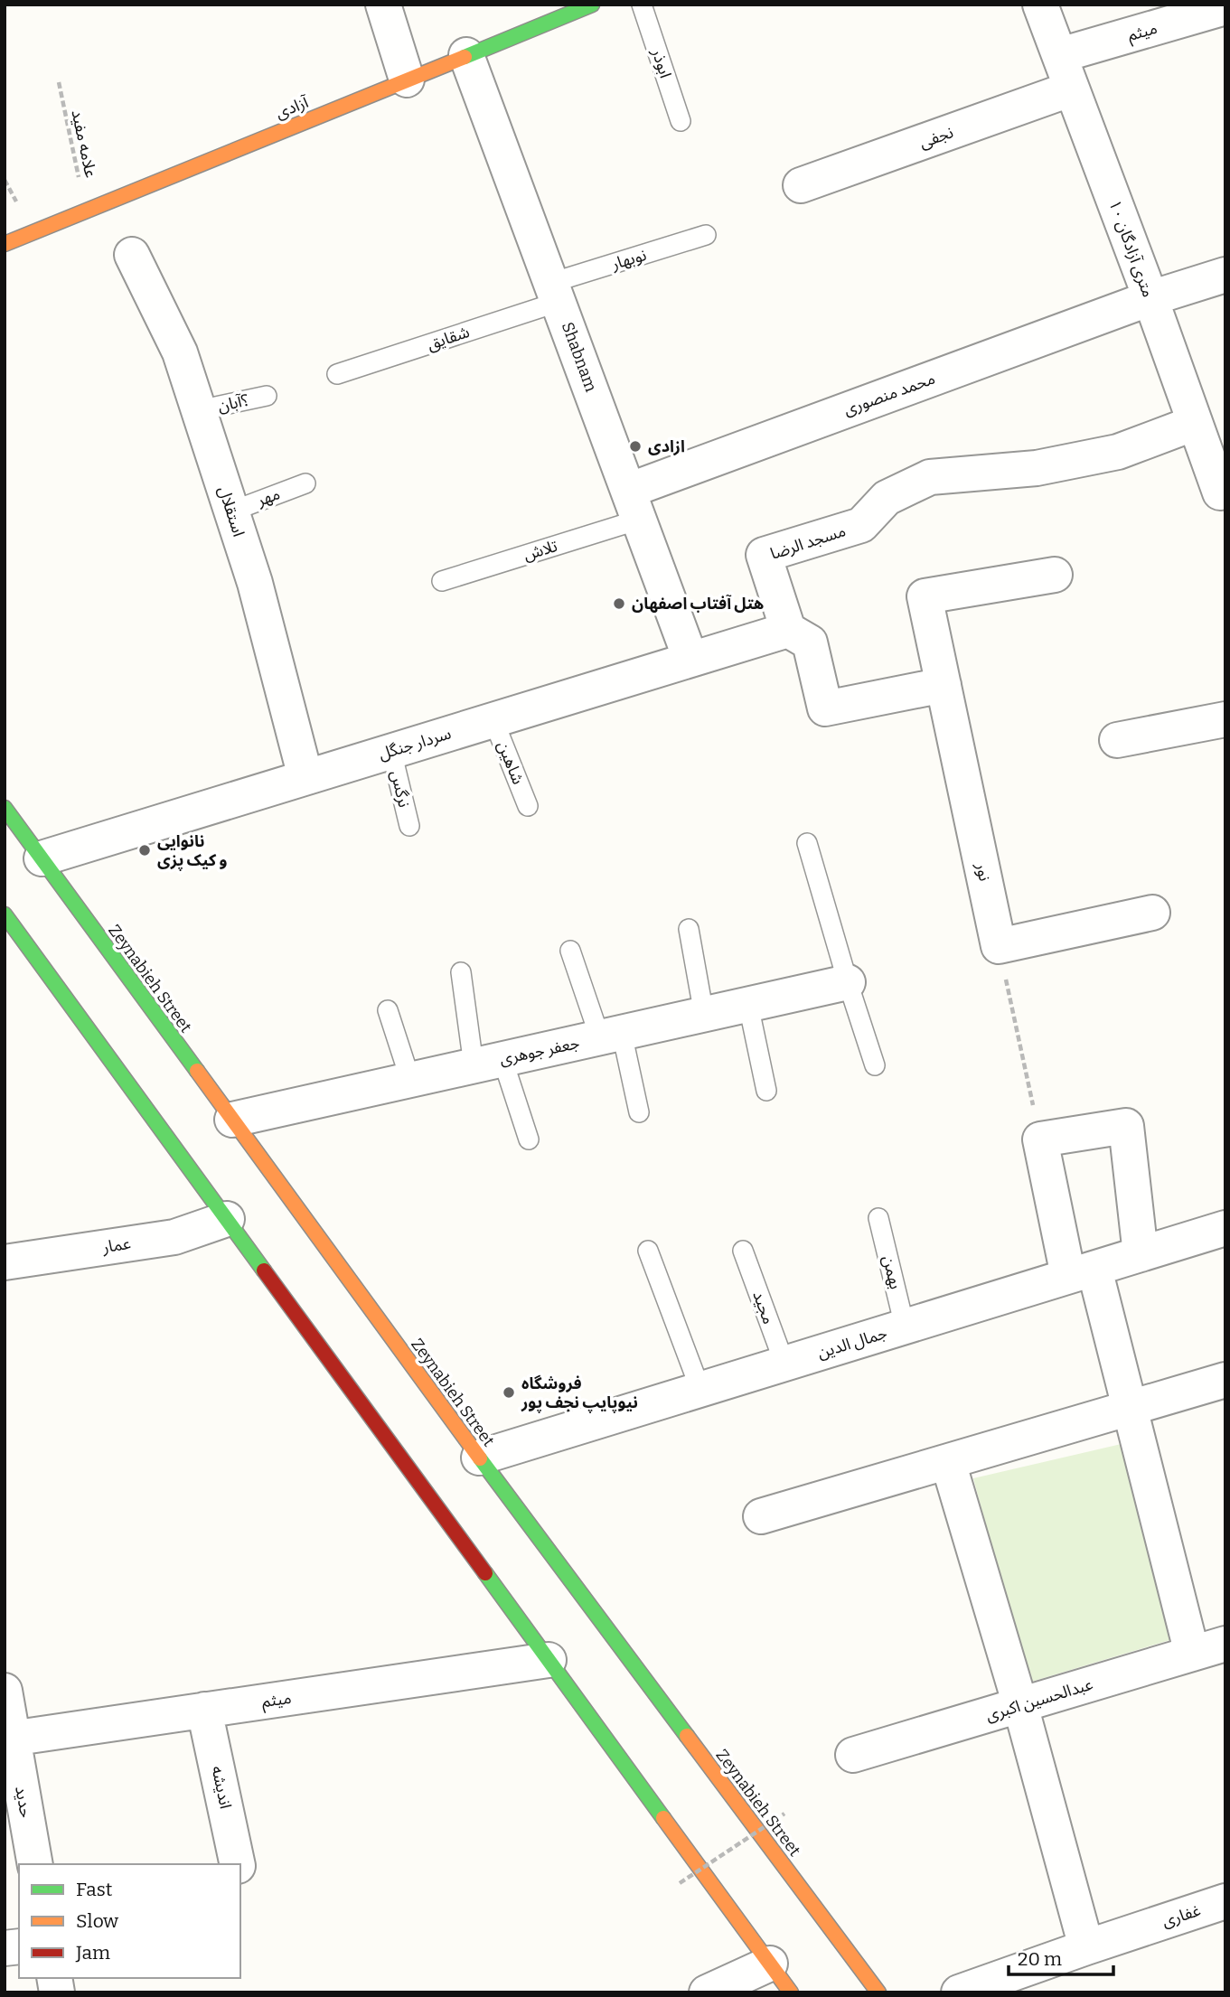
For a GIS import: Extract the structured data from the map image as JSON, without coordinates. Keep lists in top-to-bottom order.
{
  "streets": {
    "main road": ["آزادی", "Zeynabieh Street"],
    "street": [
      "میثم",
      "نجفی",
      "۱۰ متری آزادگان",
      "Shabnam",
      "محمد منصوری",
      "استقلال",
      "مسجد الرضا",
      "سردار جنگل",
      "نور",
      "جعفر جوهری",
      "عمار",
      "جمال الدین",
      "عبدالحسین اکبری",
      "اندیشه",
      "حدید",
      "غفاری"
    ],
    "lane": [
      "ابوذر",
      "نوبهار",
      "شقایق",
      "؟آبان",
      "مهر",
      "تلاش",
      "شاهین",
      "نرگس",
      "بهمن",
      "مجید"
    ],
    "path": ["علامه مفید"]
  },
  "crossings": [
    ["میثم", "۱۰ متری آزادگان"],
    ["میثم", "اندیشه"],
    ["میثم", "حدید"],
    ["آزادی", "علامه مفید"],
    ["آزادی", "Shabnam"],
    ["نجفی", "۱۰ متری آزادگان"],
    ["۱۰ متری آزادگان", "محمد منصوری"],
    ["۱۰ متری آزادگان", "مسجد الرضا"],
    ["نوبهار", "شقایق"],
    ["نوبهار", "Shabnam"],
    ["شقایق", "Shabnam"],
    ["Shabnam", "محمد منصوری"],
    ["Shabnam", "تلاش"],
    ["Shabnam", "سردار جنگل"],
    ["محمد منصوری", "تلاش"],
    ["؟آبان", "استقلال"],
    ["مهر", "استقلال"],
    ["استقلال", "سردار جنگل"],
    ["مسجد الرضا", "سردار جنگل"],
    ["سردار جنگل", "شاهین"],
    ["سردار جنگل", "نرگس"],
    ["سردار جنگل", "Zeynabieh Street"],
    ["Zeynabieh Street", "جعفر جوهری"],
    ["Zeynabieh Street", "جمال الدین"],
    ["بهمن", "جمال الدین"],
    ["مجید", "جمال الدین"]
  ],
  "places": [
    "ازادی",
    "هتل آفتاب اصفهان",
    "نانوایی و کیک پزی",
    "فروشگاه نیوپایپ نجف پور"
  ],
  "legend": ["Fast", "Slow", "Jam"],
  "scale_bar": "20 m"
}
